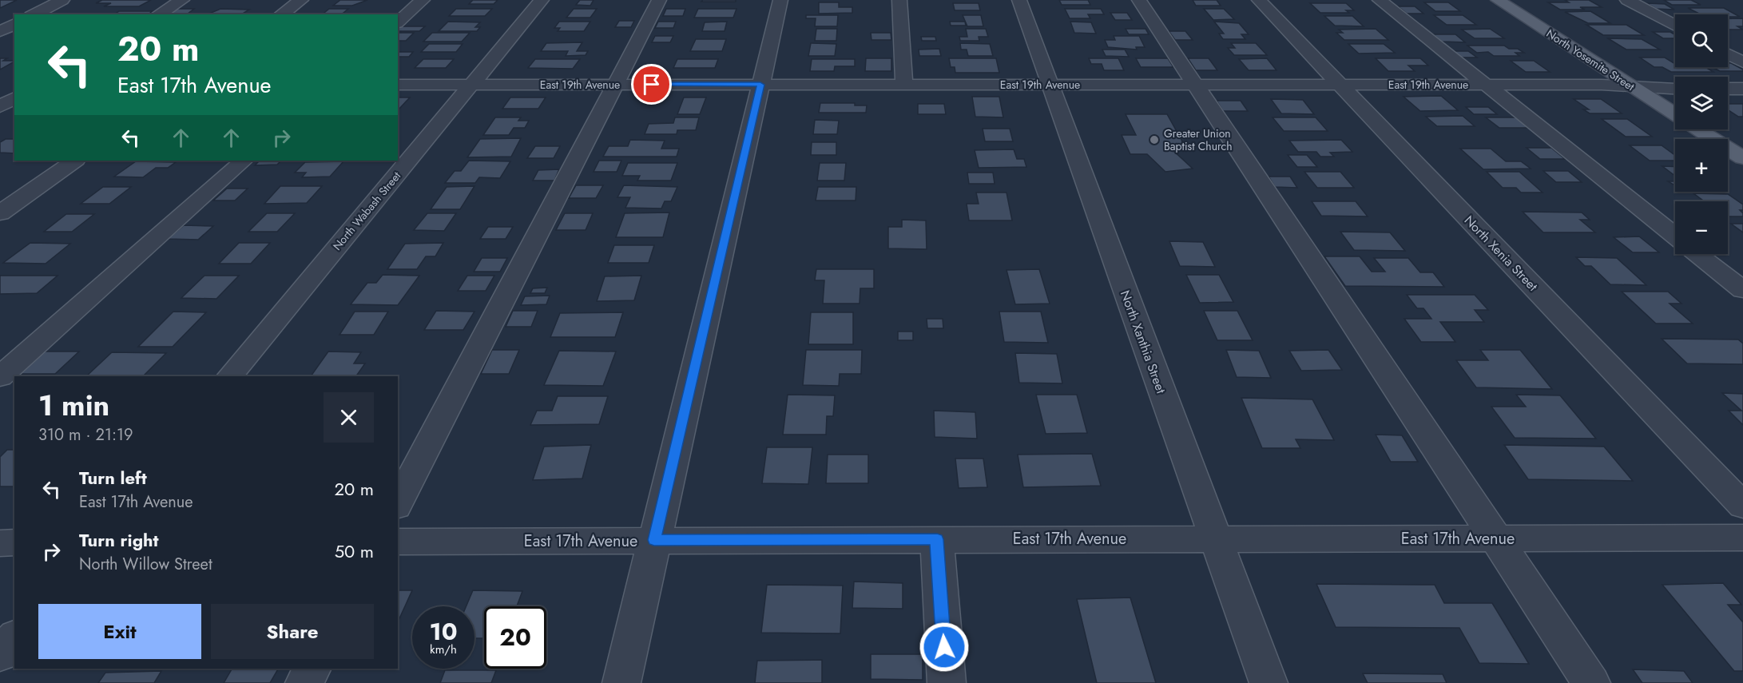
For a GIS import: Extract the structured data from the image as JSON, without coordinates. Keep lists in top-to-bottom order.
{
  "streets": {
    "main road": ["North Yosemite Street"],
    "street": [
      "East 19th Avenue",
      "North Wabash Street",
      "North Xenia Street",
      "North Xanthia Street",
      "East 17th Avenue"
    ]
  },
  "crossings": [
    ["North Yosemite Street", "East 19th Avenue"],
    ["East 19th Avenue", "North Wabash Street"],
    ["East 19th Avenue", "North Xenia Street"],
    ["East 19th Avenue", "North Xanthia Street"],
    ["North Xanthia Street", "East 17th Avenue"]
  ],
  "places": ["Greater Union Baptist Church"],
  "page": {
    "map_buttons": ["+", "−"],
    "turn": ["20 m", "East 17th Avenue"],
    "heading": ["1 min", "310 m · 21:19"],
    "list": [
      {
        "name": "Turn left",
        "note": "East 17th Avenue",
        "value": "20 m"
      },
      {
        "name": "Turn right",
        "note": "North Willow Street",
        "value": "50 m"
      }
    ],
    "buttons": ["Exit", "Share"],
    "speed": "10 km/h",
    "limit": "20"
  }
}
